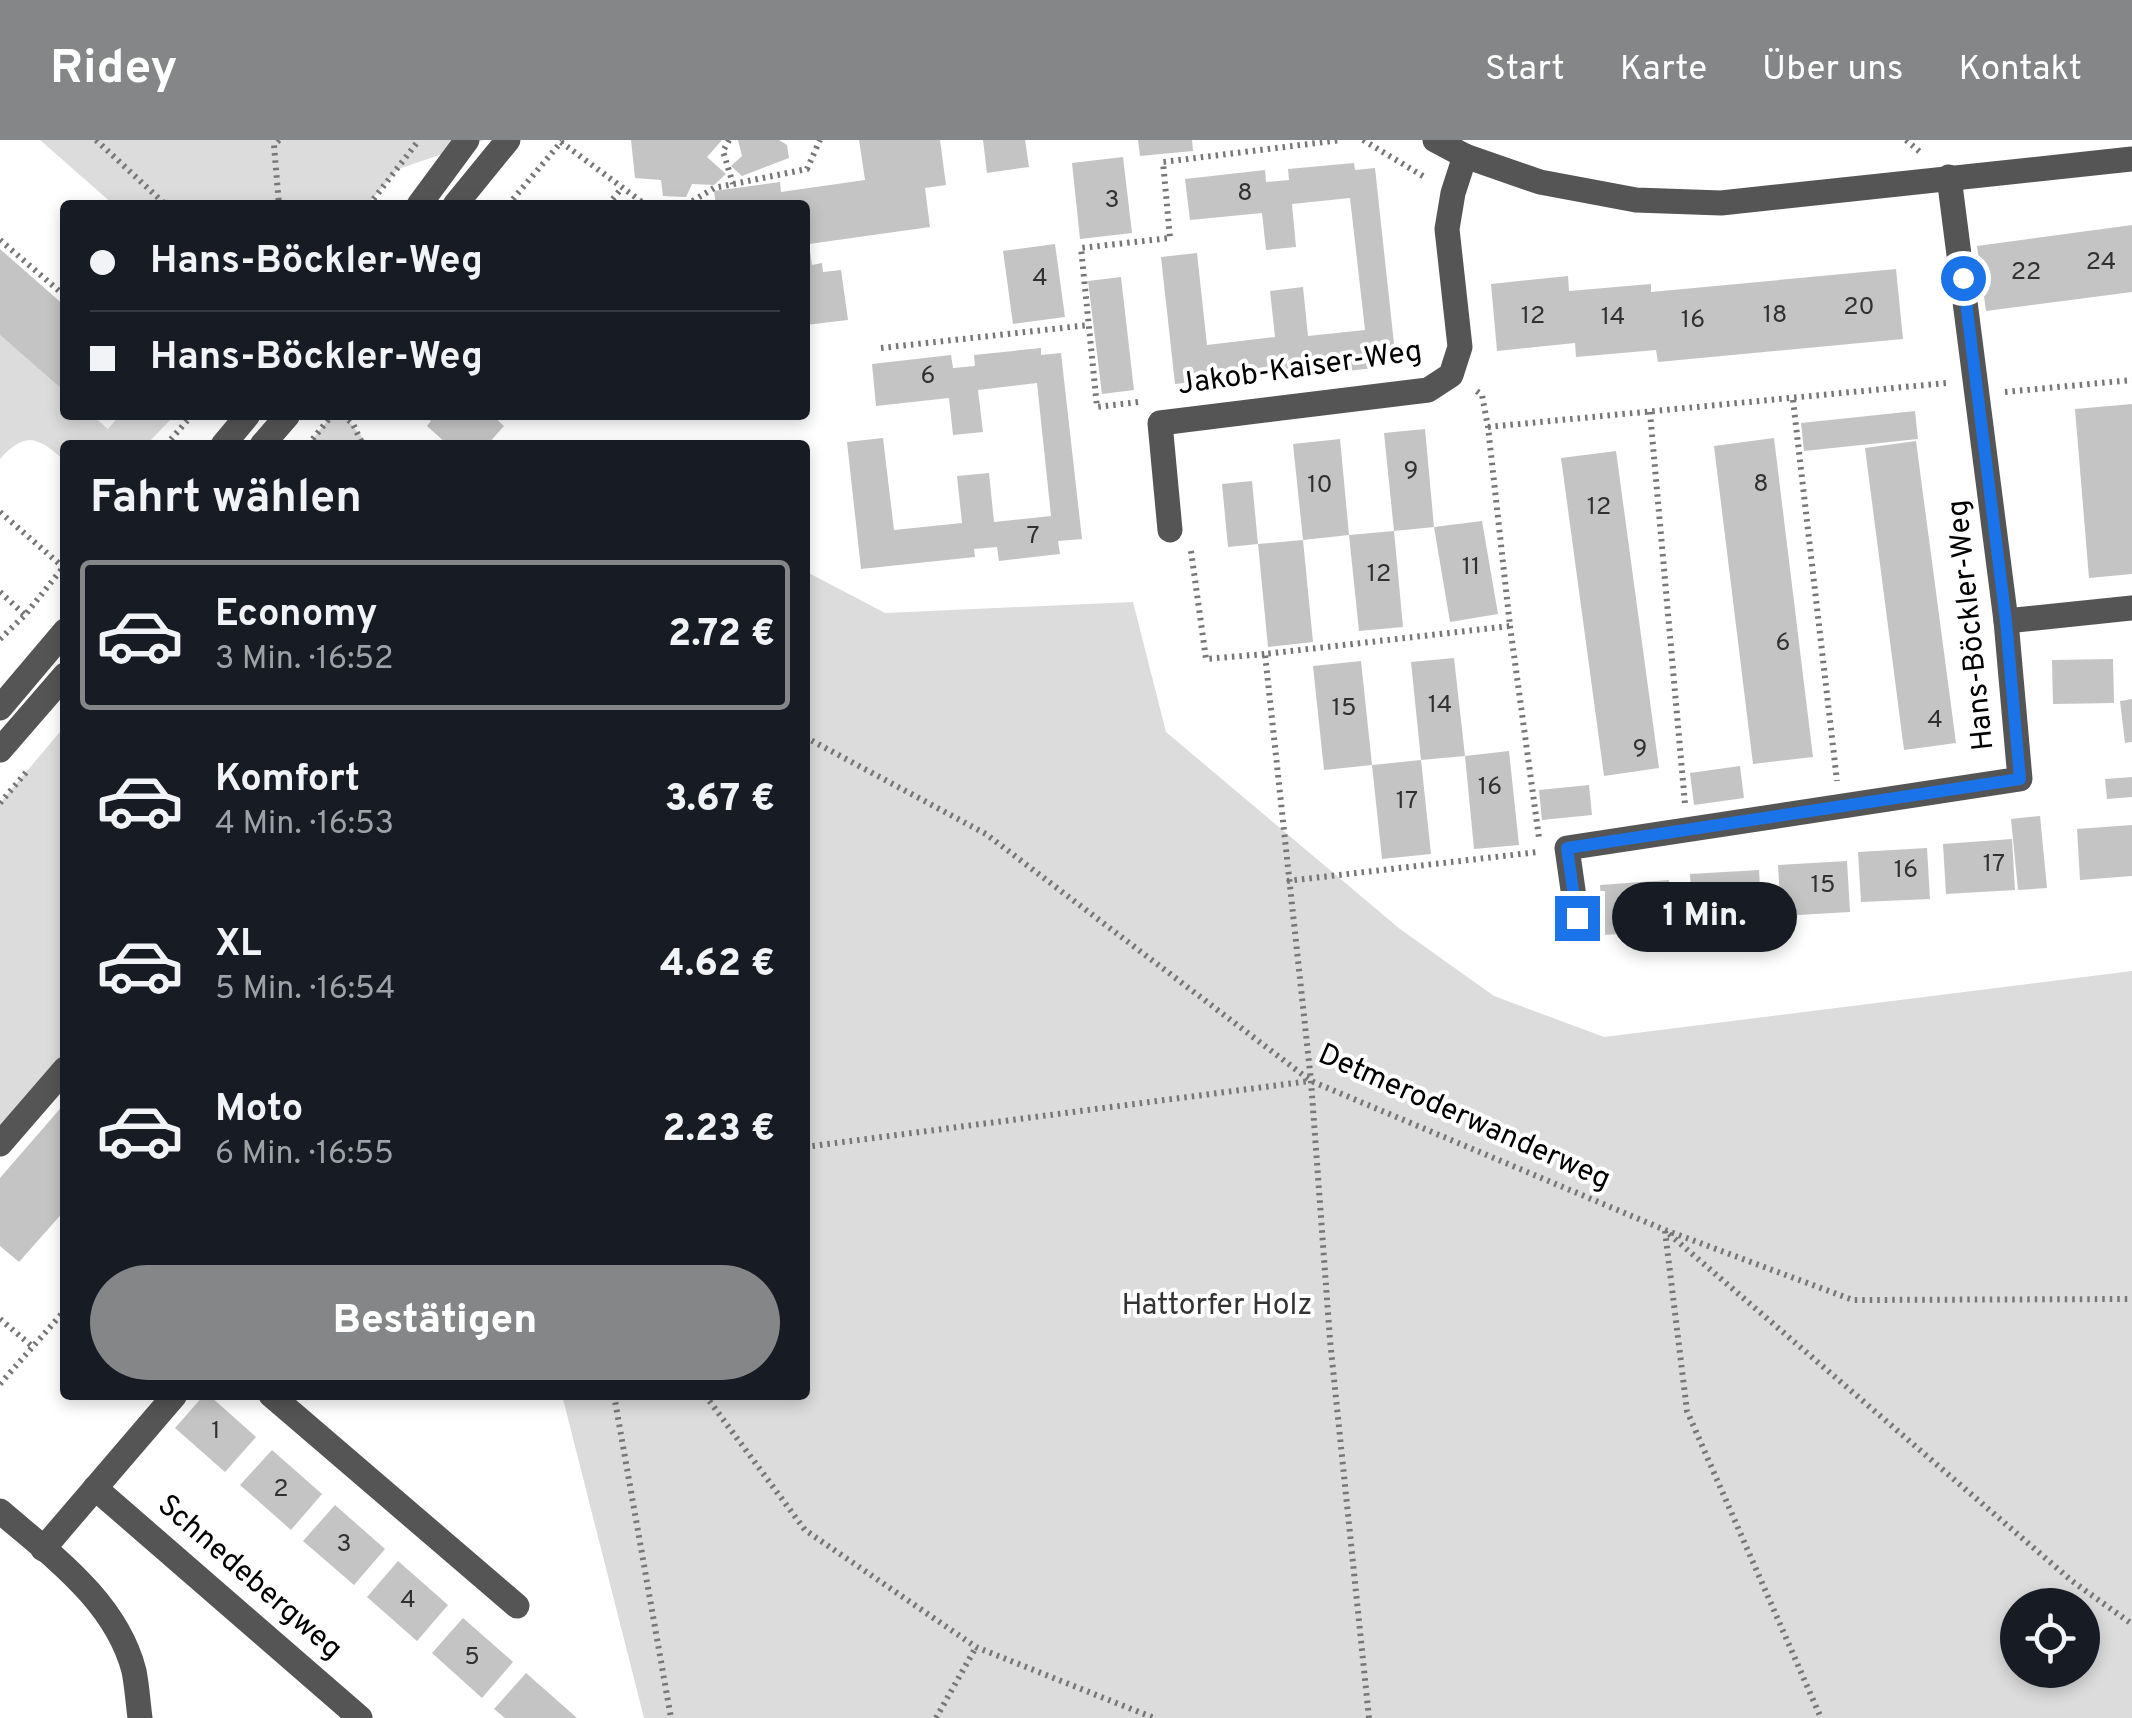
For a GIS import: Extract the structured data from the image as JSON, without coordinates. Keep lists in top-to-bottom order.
{
  "streets": {
    "street": ["Jakob-Kaiser-Weg", "Hans-Böckler-Weg", "Schnedebergweg"],
    "path": ["Detmeroderwanderweg"]
  },
  "parks": ["Hattorfer Holz"],
  "house_numbers": [
    "8",
    "3",
    "24",
    "22",
    "4",
    "20",
    "18",
    "12",
    "14",
    "16",
    "6",
    "9",
    "8",
    "10",
    "12",
    "7",
    "11",
    "12",
    "6",
    "14",
    "15",
    "4",
    "9",
    "16",
    "17",
    "17",
    "16",
    "15",
    "1",
    "2",
    "3",
    "4",
    "5"
  ],
  "page": {
    "header": "Ridey",
    "nav": [
      "Start",
      "Karte",
      "Über uns",
      "Kontakt"
    ],
    "banner": ["Hans-Böckler-Weg", "Hans-Böckler-Weg"],
    "heading": "Fahrt wählen",
    "list": [
      {
        "name": "Economy",
        "note": "3 Min. · 16:52",
        "value": "2.72 €"
      },
      {
        "name": "Komfort",
        "note": "4 Min. · 16:53",
        "value": "3.67 €"
      },
      {
        "name": "XL",
        "note": "5 Min. · 16:54",
        "value": "4.62 €"
      },
      {
        "name": "Moto",
        "note": "6 Min. · 16:55",
        "value": "2.23 €"
      }
    ],
    "bubble": "1 Min.",
    "buttons": "Bestätigen"
  }
}
